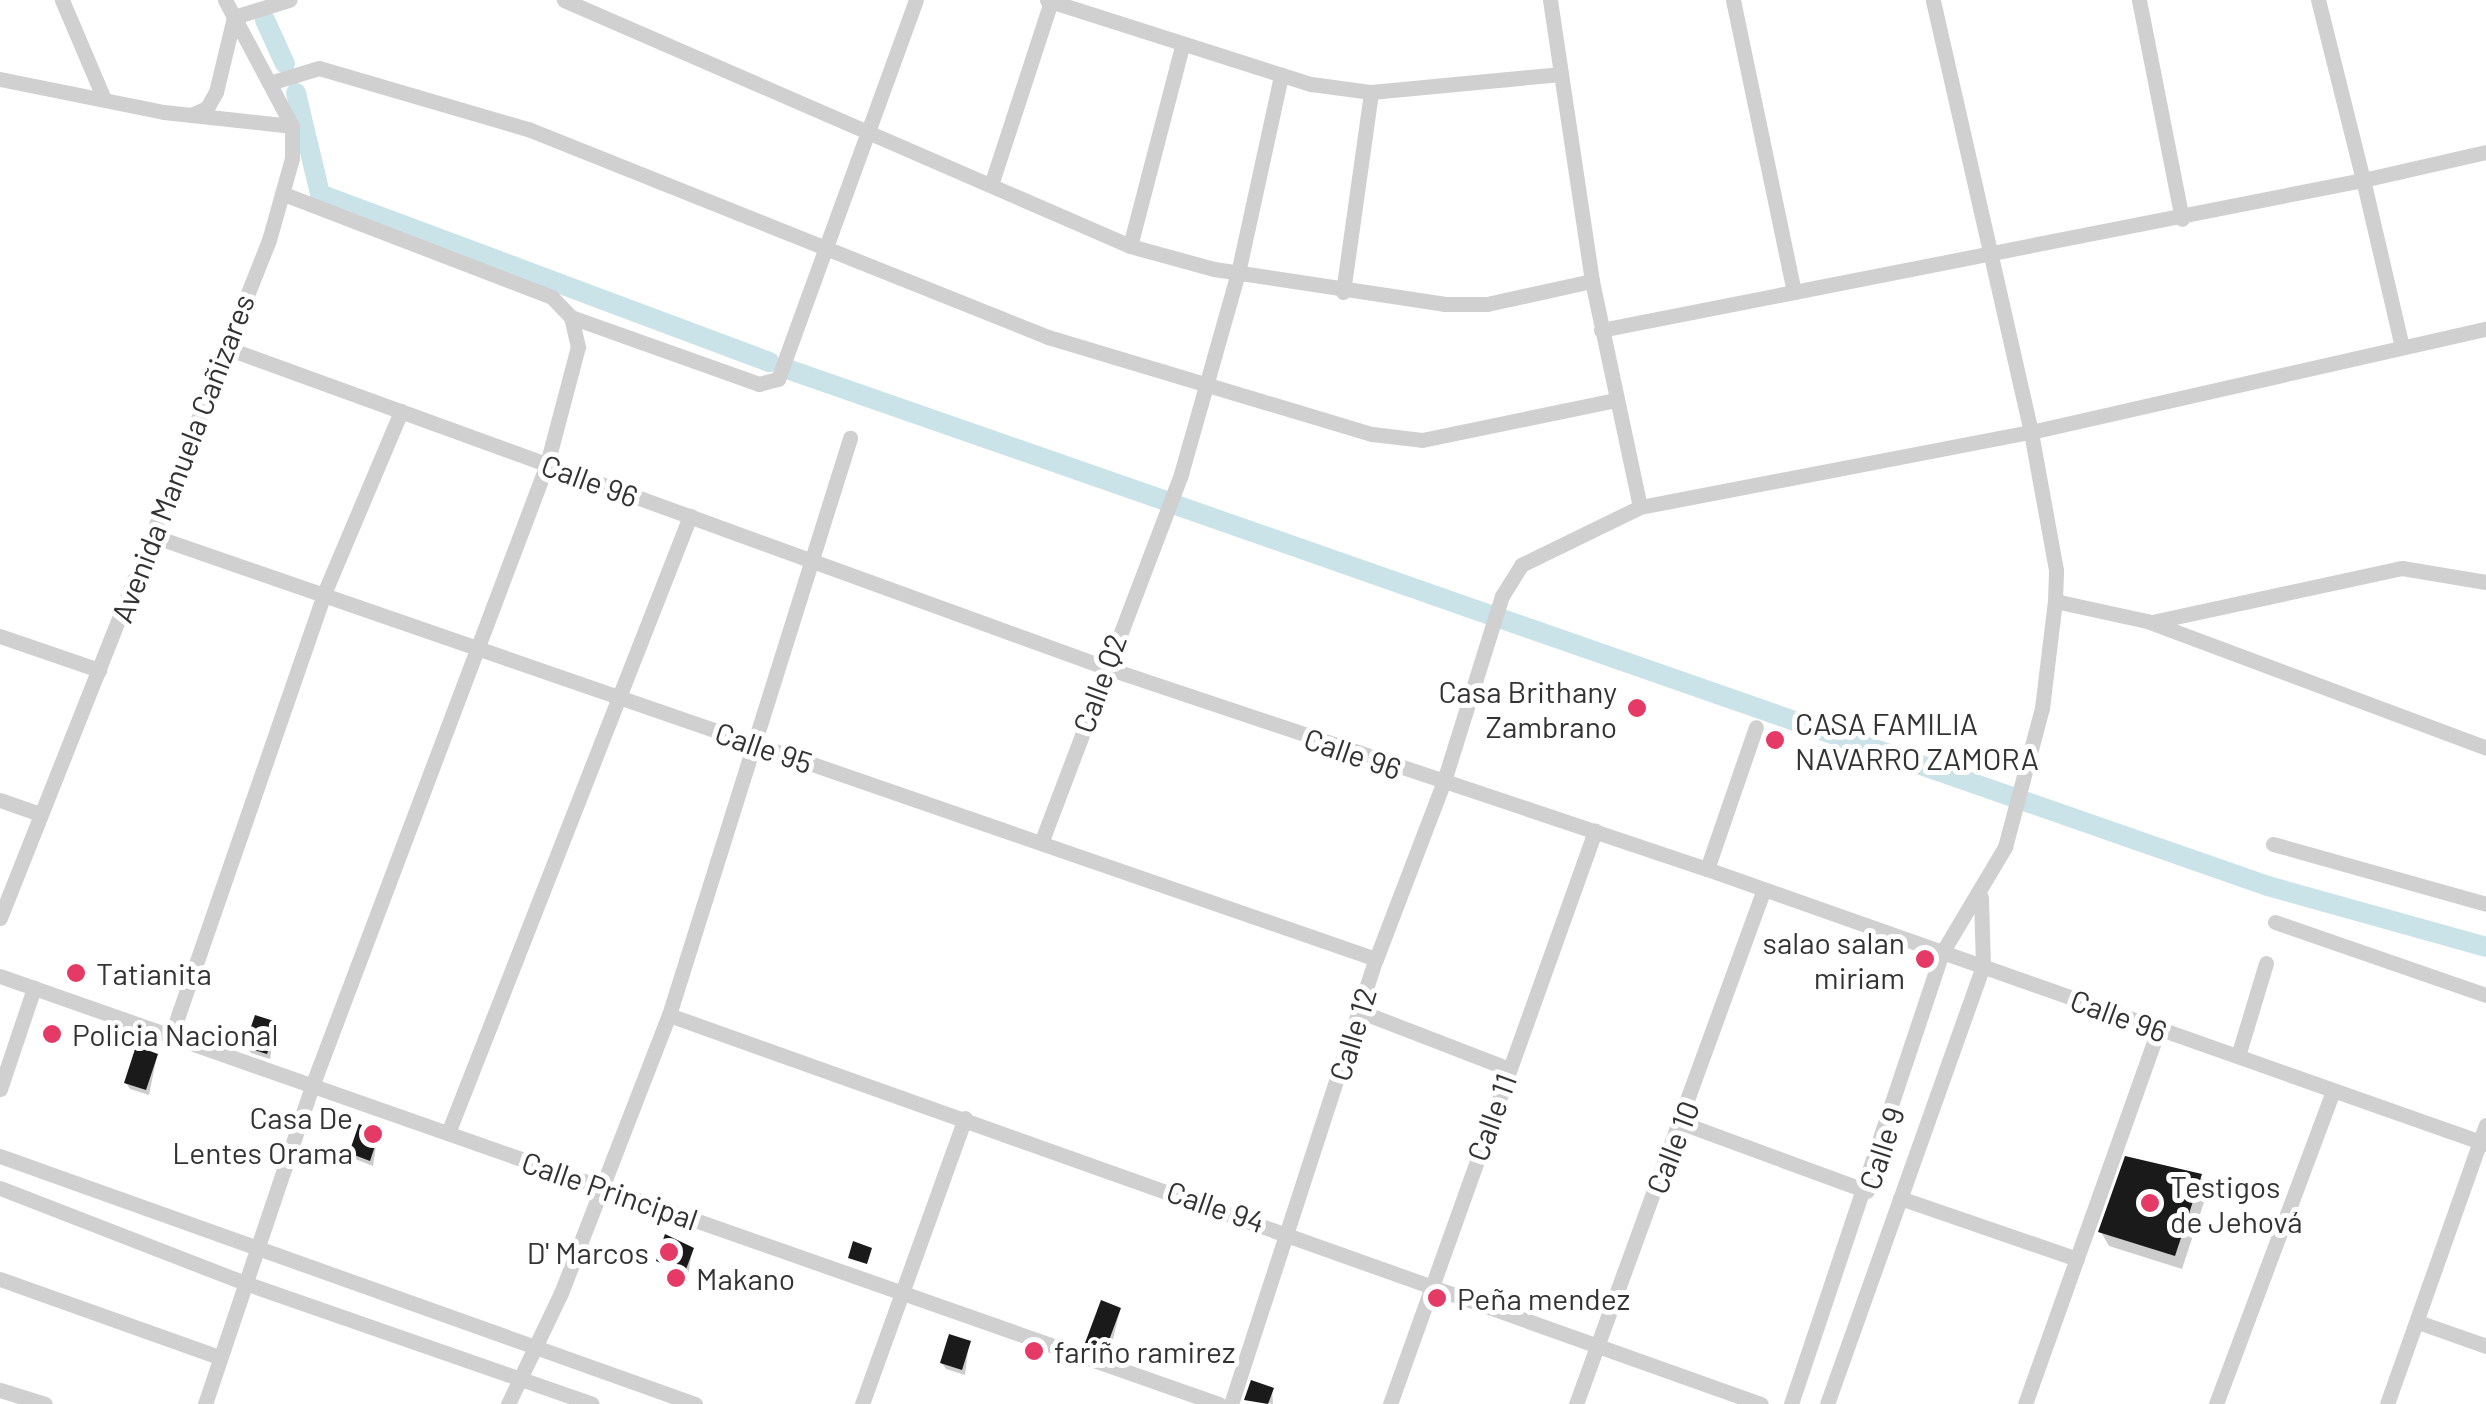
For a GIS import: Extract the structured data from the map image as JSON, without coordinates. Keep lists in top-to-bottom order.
{
  "streets": {
    "street": [
      "Avenida Manuela Cañizares",
      "Calle 96",
      "Calle Q2",
      "Calle 95",
      "Calle 12",
      "Calle 11",
      "Calle 10",
      "Calle 9",
      "Calle Principal",
      "Calle 94"
    ]
  },
  "crossings": [
    ["Avenida Manuela Cañizares", "Calle 96"],
    ["Avenida Manuela Cañizares", "Calle 95"],
    ["Calle 96", "Calle Q2"],
    ["Calle 96", "Calle 12"],
    ["Calle 96", "Calle 11"],
    ["Calle 96", "Calle 10"],
    ["Calle 96", "Calle 9"],
    ["Calle Q2", "Calle 95"],
    ["Calle 95", "Calle 12"],
    ["Calle 12", "Calle 9"],
    ["Calle 12", "Calle 94"],
    ["Calle 11", "Calle 94"],
    ["Calle 10", "Calle 94"]
  ],
  "places": [
    "Casa Brithany Zambrano",
    "CASA FAMILIA NAVARRO ZAMORA",
    "salao salan miriam",
    "Tatianita",
    "Policia Nacional",
    "Casa De Lentes Orama",
    "Testigos de Jehová",
    "D' Marcos",
    "Makano",
    "Peña mendez",
    "fariño ramirez"
  ]
}
